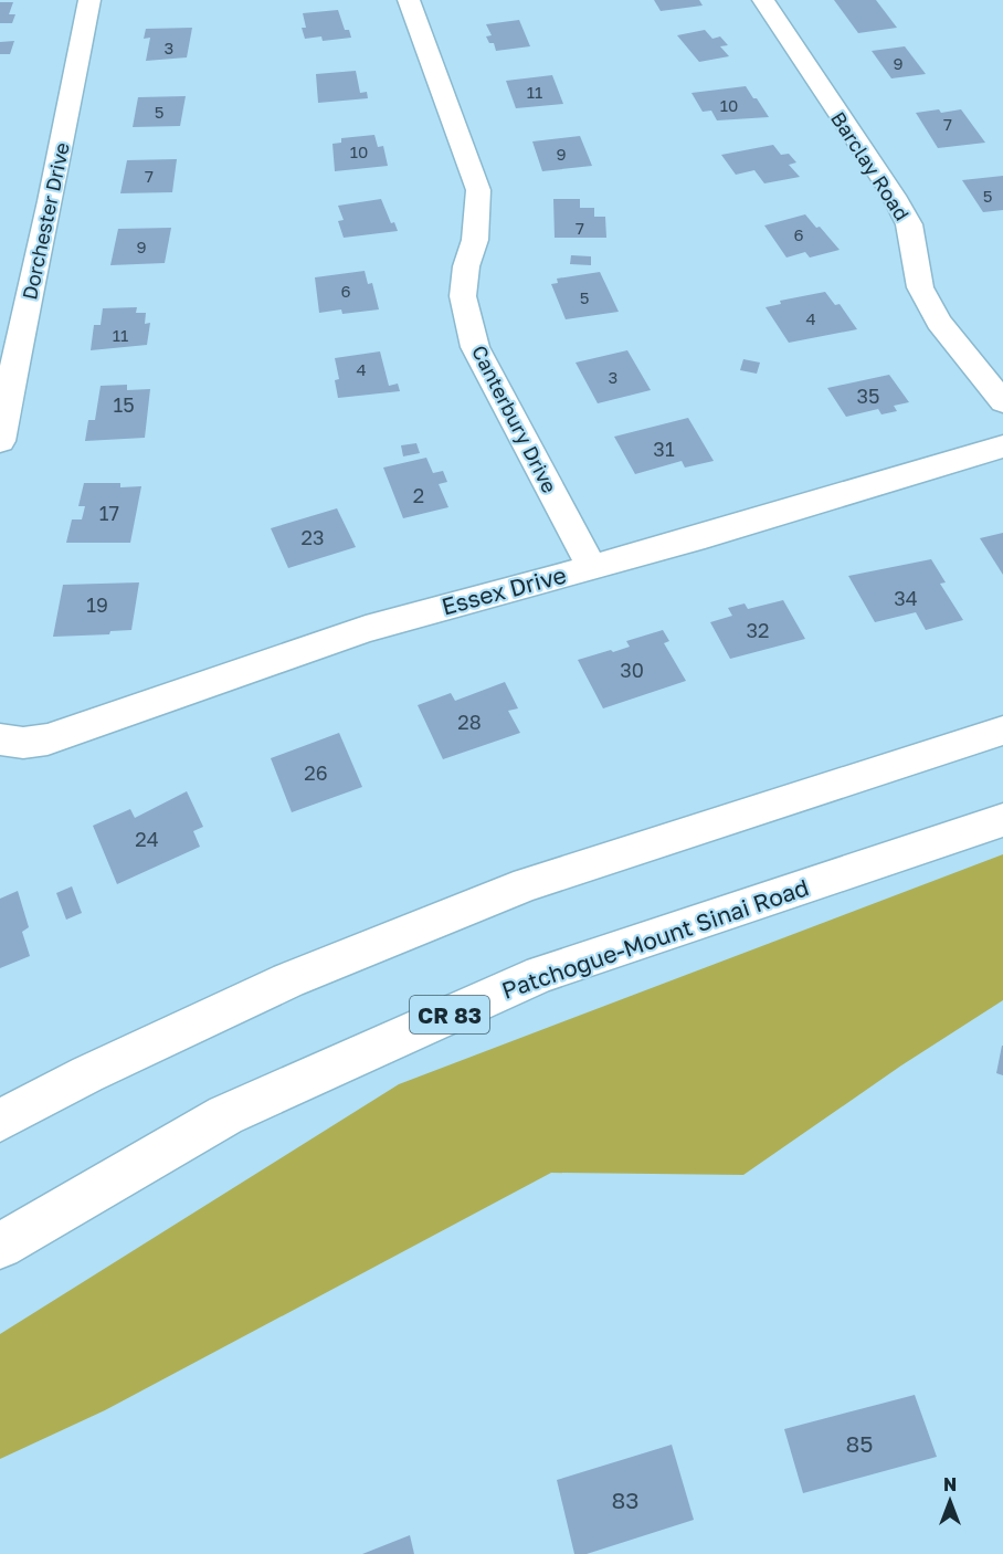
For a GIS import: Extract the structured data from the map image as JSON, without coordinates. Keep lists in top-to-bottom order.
{
  "streets": {
    "main road": [
      "Barclay Road",
      "Dorchester Drive",
      "Canterbury Drive",
      "Essex Drive",
      "Patchogue-Mount Sinai Road",
      "CR 83"
    ]
  },
  "crossings": [
    ["Canterbury Drive", "Essex Drive"]
  ],
  "house_numbers": [
    "3",
    "9",
    "11",
    "10",
    "5",
    "7",
    "10",
    "9",
    "7",
    "5",
    "7",
    "6",
    "9",
    "6",
    "5",
    "4",
    "11",
    "4",
    "3",
    "35",
    "15",
    "31",
    "2",
    "17",
    "23",
    "34",
    "19",
    "32",
    "30",
    "28",
    "26",
    "24",
    "85",
    "83"
  ],
  "north": "top"
}
